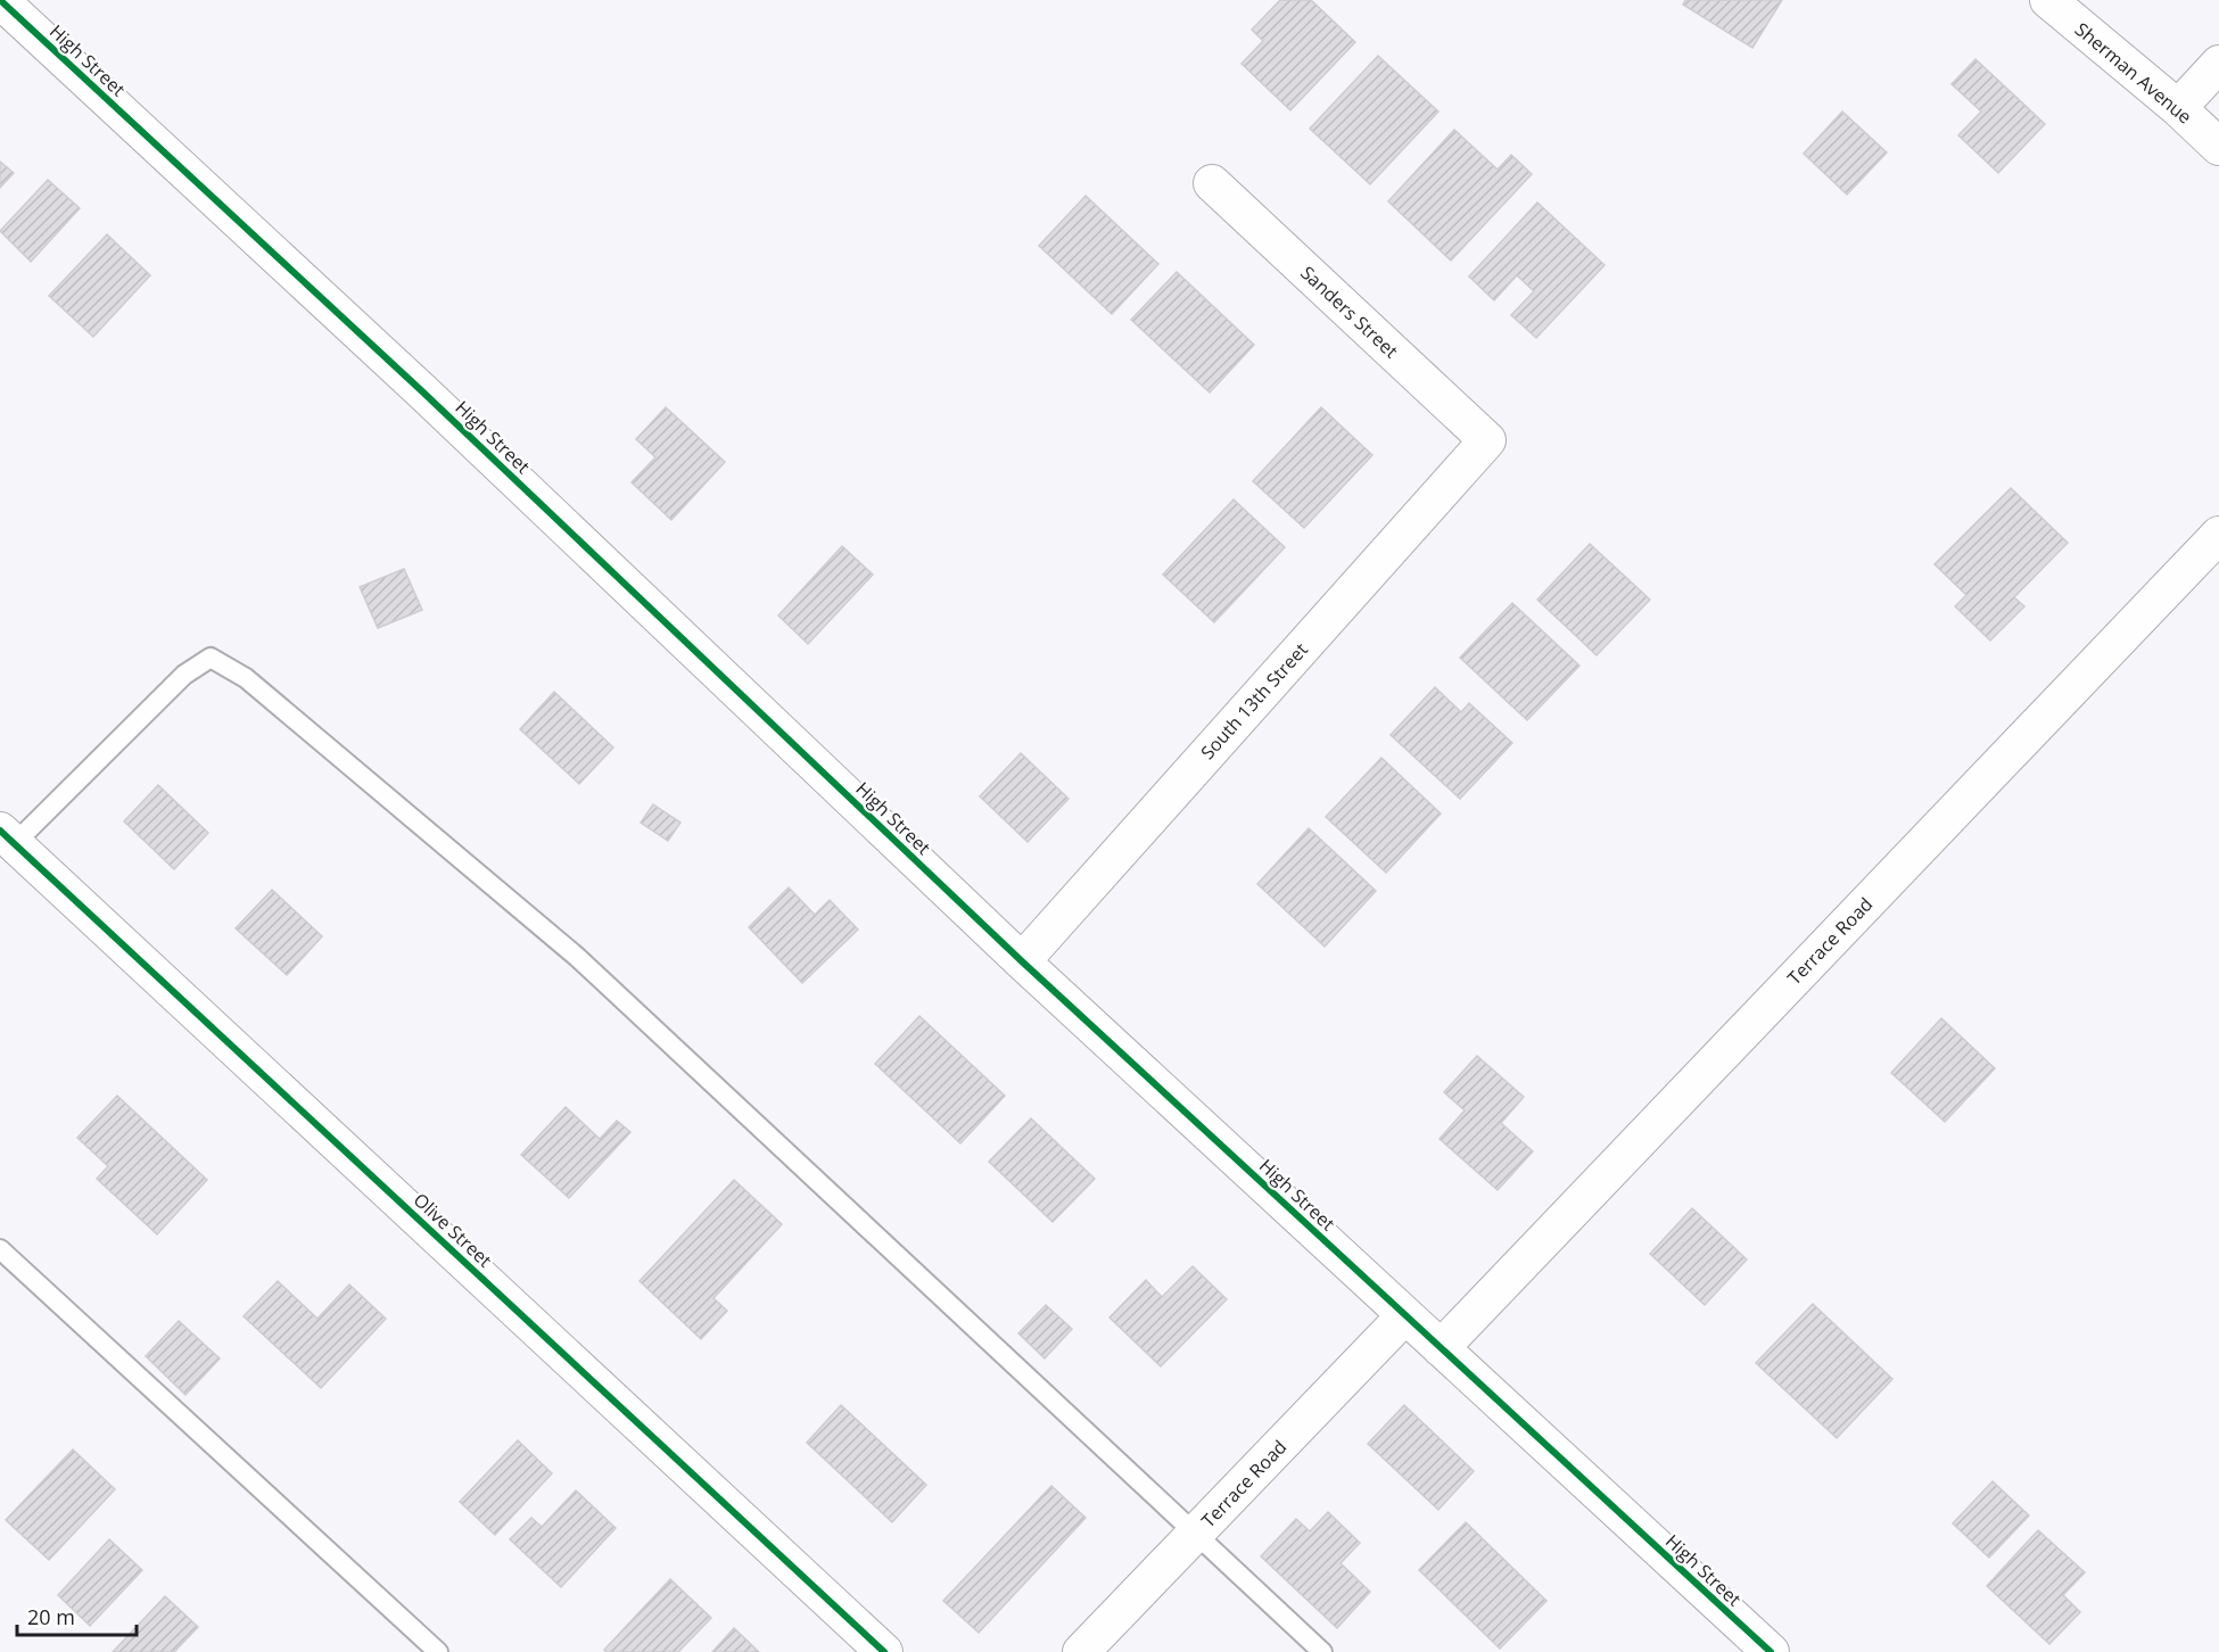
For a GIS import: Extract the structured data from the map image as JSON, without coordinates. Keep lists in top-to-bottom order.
{
  "streets": {
    "street": [
      "High Street",
      "Sherman Avenue",
      "Sanders Street",
      "South 13th Street",
      "Terrace Road",
      "Olive Street"
    ]
  },
  "crossings": [
    ["High Street", "South 13th Street"],
    ["High Street", "Terrace Road"],
    ["Sanders Street", "South 13th Street"]
  ],
  "scale_bar": "20 m"
}
